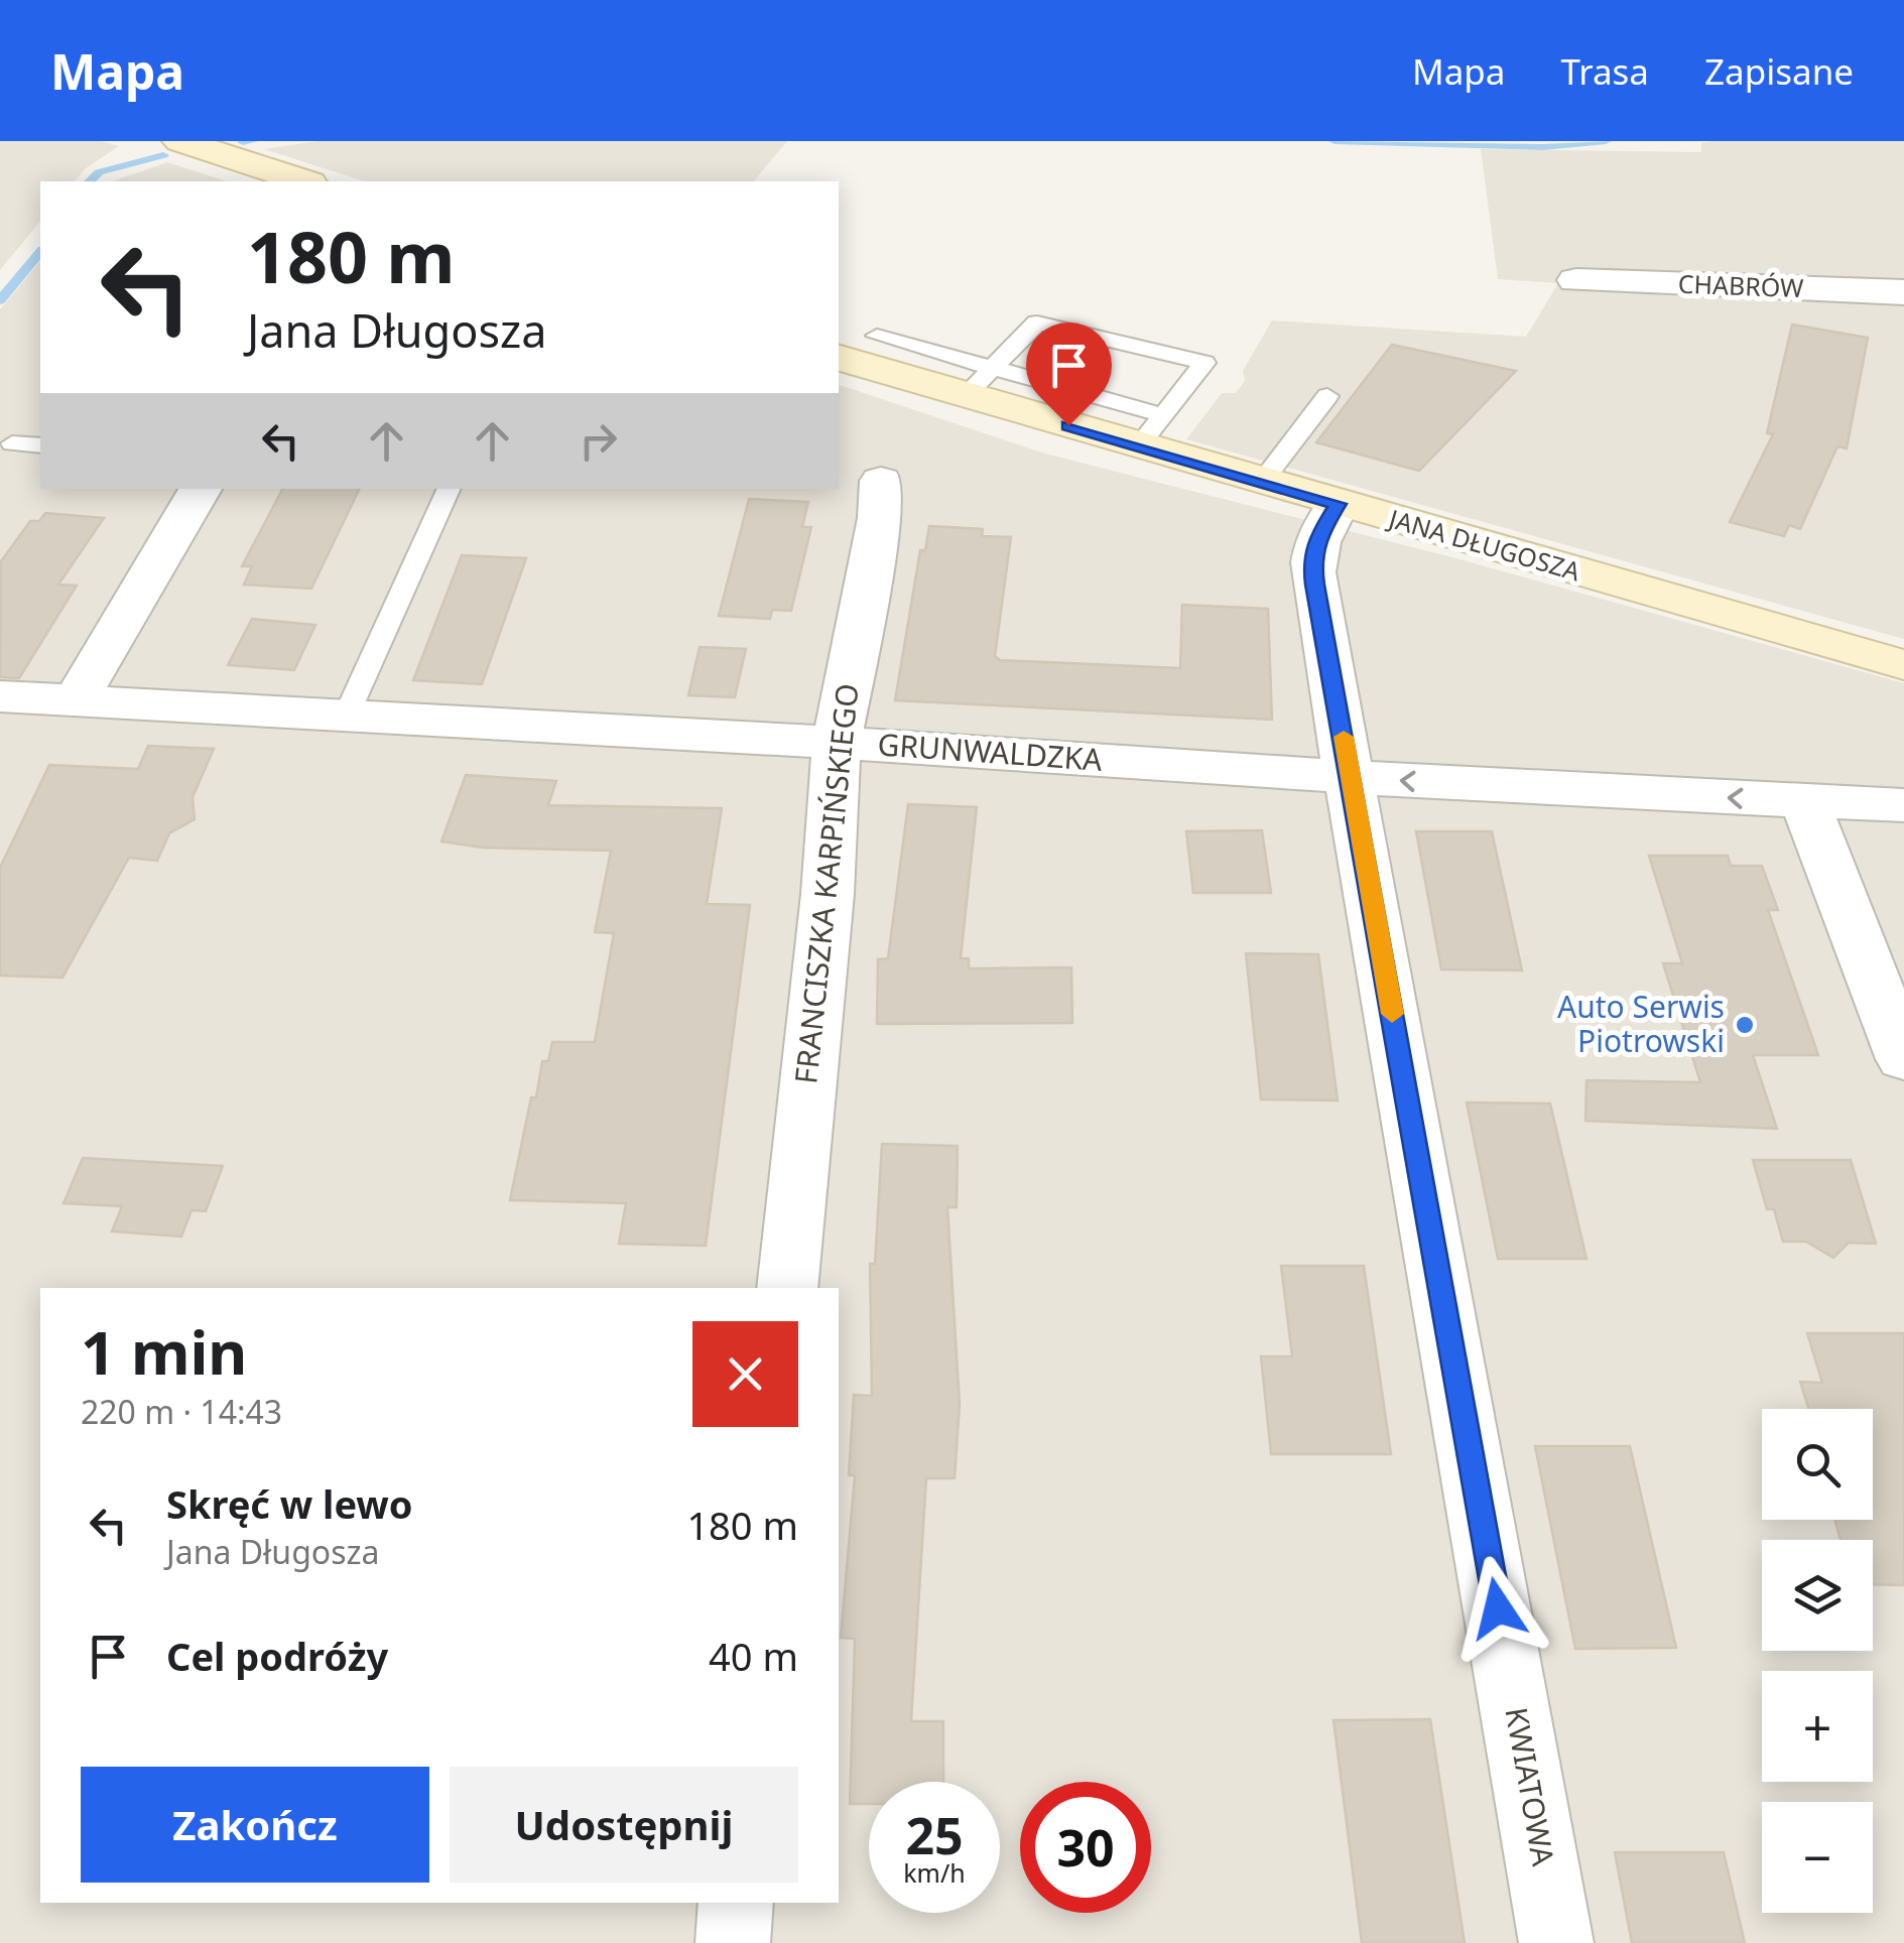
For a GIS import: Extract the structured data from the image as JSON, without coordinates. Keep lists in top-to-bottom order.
{
  "streets": {
    "street": [
      "CHABRÓW",
      "JANA DŁUGOSZA",
      "GRUNWALDZKA",
      "FRANCISZKA KARPIŃSKIEGO",
      "KWIATOWA"
    ]
  },
  "crossings": [
    ["JANA DŁUGOSZA", "KWIATOWA"],
    ["GRUNWALDZKA", "FRANCISZKA KARPIŃSKIEGO"],
    ["GRUNWALDZKA", "KWIATOWA"]
  ],
  "places": ["Auto Serwis Piotrowski"],
  "page": {
    "header": "Mapa",
    "nav": ["Mapa", "Trasa", "Zapisane"],
    "turn": ["180 m", "Jana Długosza"],
    "heading": ["1 min", "220 m · 14:43"],
    "map_buttons": ["+", "−"],
    "list": [
      {
        "name": "Skręć w lewo",
        "note": "Jana Długosza",
        "value": "180 m"
      },
      {
        "name": "Cel podróży",
        "value": "40 m"
      }
    ],
    "buttons": ["Zakończ", "Udostępnij"],
    "speed": "25 km/h",
    "limit": "30"
  }
}
